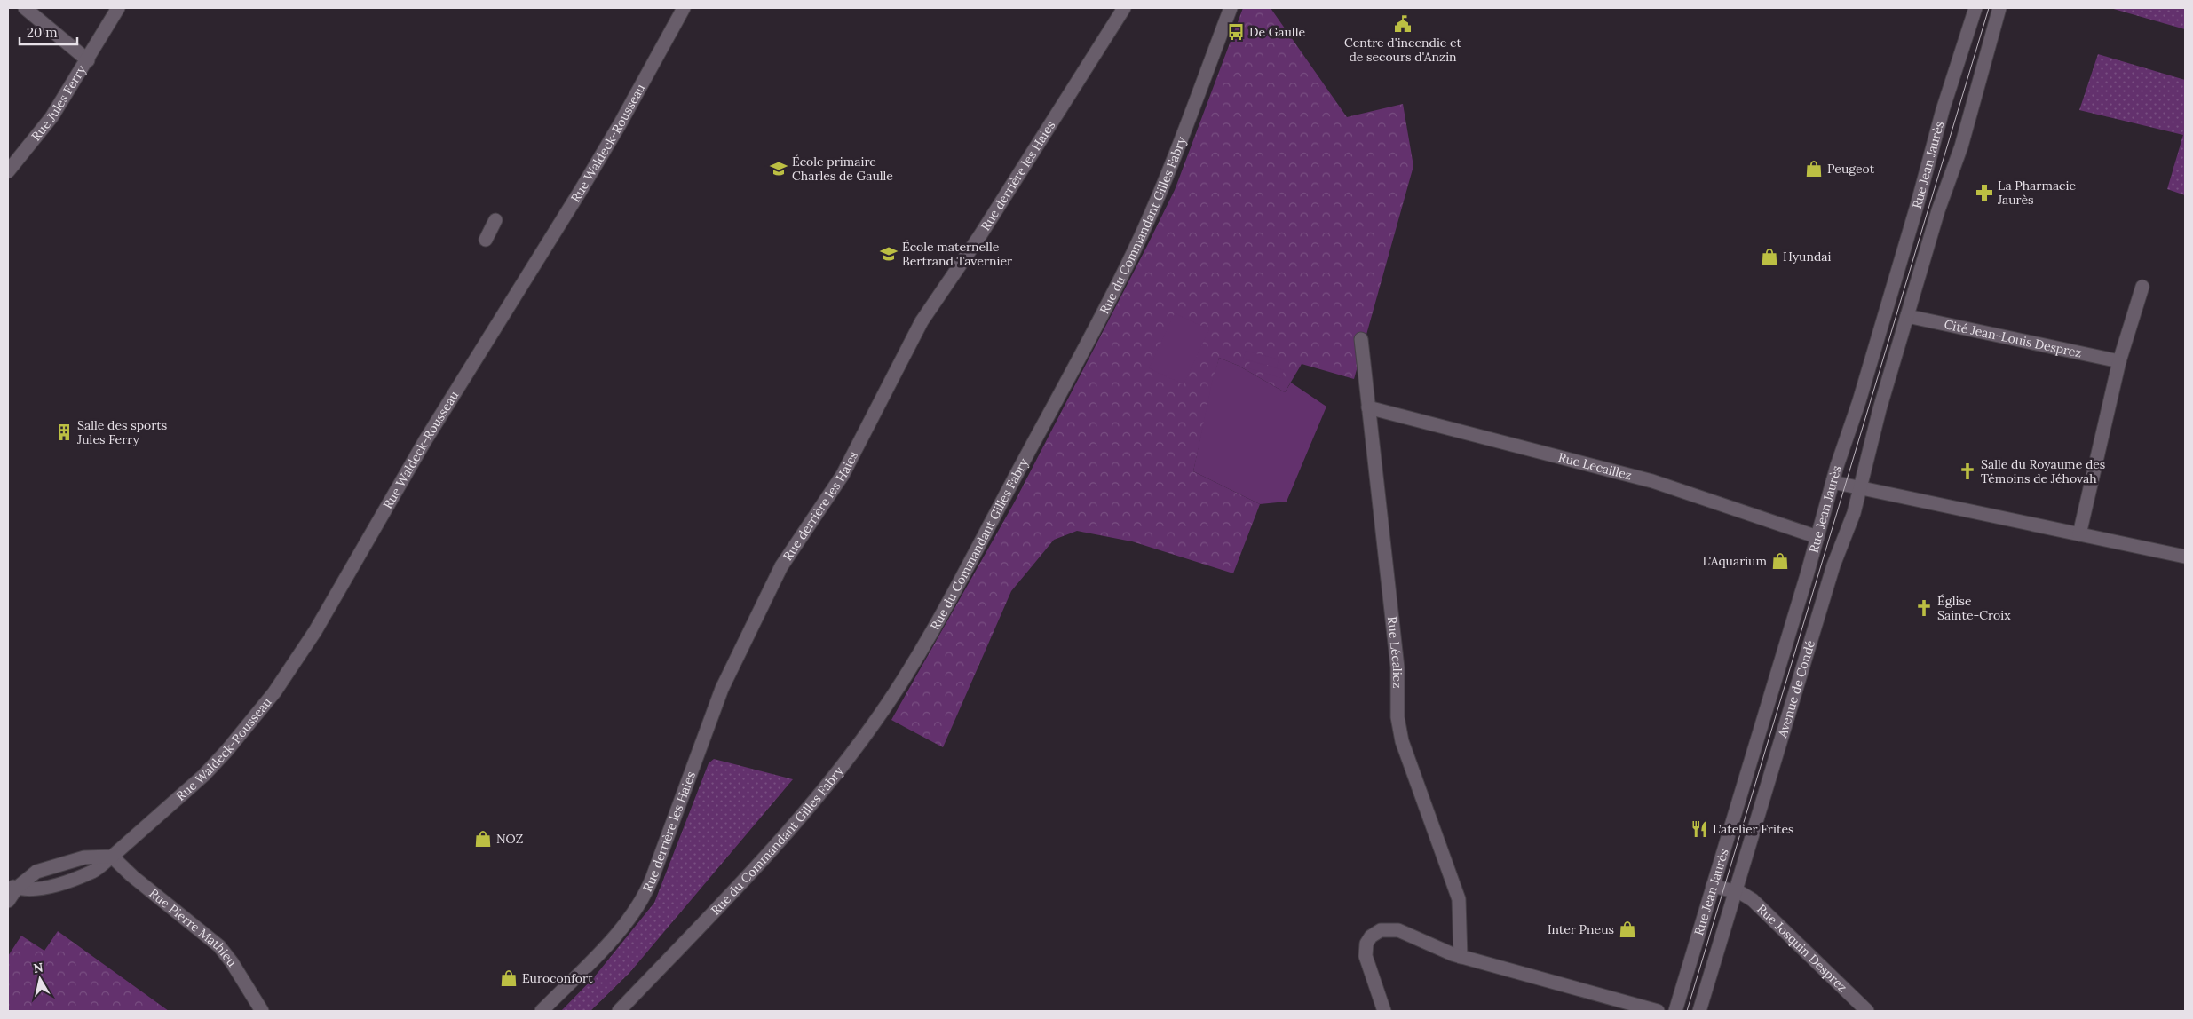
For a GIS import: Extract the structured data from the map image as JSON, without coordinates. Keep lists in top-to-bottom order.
{
  "streets": {
    "street": [
      "Rue Jules Ferry",
      "Rue Waldeck-Rousseau",
      "Rue Jean Jaurès",
      "Rue derrière les Haies",
      "Rue du Commandant Gilles Fabry",
      "Cité Jean-Louis Desprez",
      "Rue Lecaillez",
      "Rue Lécaliez",
      "Avenue de Condé",
      "Rue Pierre Mathieu",
      "Rue Josquin Desprez"
    ]
  },
  "crossings": [
    ["Rue Waldeck-Rousseau", "Rue Pierre Mathieu"],
    ["Rue Jean Jaurès", "Cité Jean-Louis Desprez"],
    ["Rue Jean Jaurès", "Rue Lecaillez"],
    ["Rue Jean Jaurès", "Avenue de Condé"],
    ["Rue Lecaillez", "Rue Lécaliez"],
    ["Avenue de Condé", "Rue Josquin Desprez"]
  ],
  "places": {
    "public building": ["Centre d'incendie et de secours d'Anzin"],
    "bus stop": ["De Gaulle"],
    "school or university": ["École primaire Charles de Gaulle", "École maternelle Bertrand Tavernier"],
    "shop": [
      "Peugeot",
      "Hyundai",
      "L'Aquarium",
      "NOZ",
      "Inter Pneus",
      "Euroconfort"
    ],
    "pharmacy": ["La Pharmacie Jaurès"],
    "building": ["Salle des sports Jules Ferry"],
    "church": ["Salle du Royaume des Témoins de Jéhovah", "Église Sainte-Croix"],
    "restaurant": ["L’atelier Frites"]
  },
  "scale_bar": "20 m",
  "north": "top"
}
